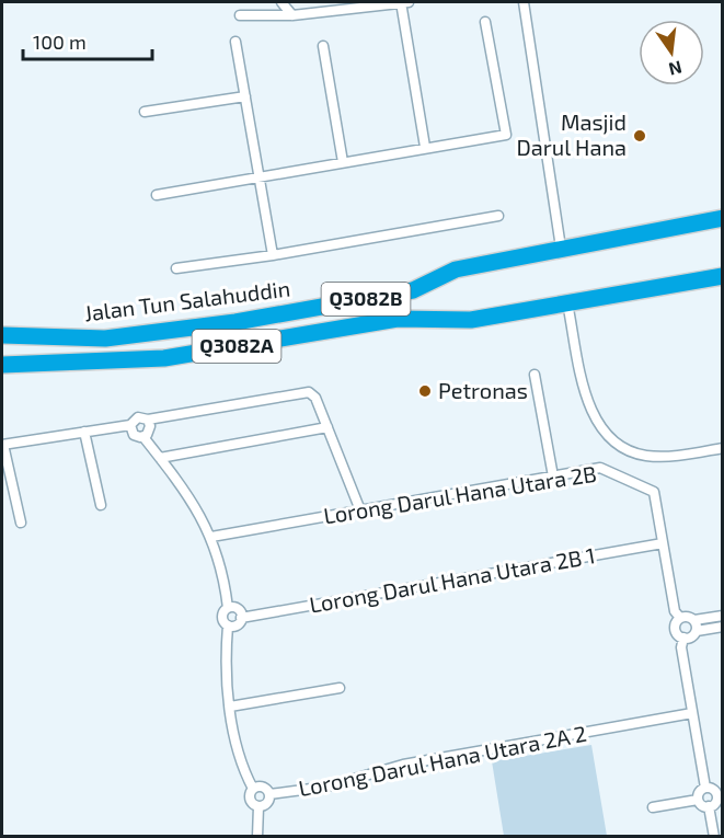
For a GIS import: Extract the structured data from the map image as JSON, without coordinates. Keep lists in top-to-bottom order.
{
  "streets": {
    "highway": ["Q3082B", "Jalan Tun Salahuddin", "Q3082A"],
    "street": ["Lorong Darul Hana Utara 2B", "Lorong Darul Hana Utara 2B 1", "Lorong Darul Hana Utara 2A 2"]
  },
  "crossings": [
    ["Lorong Darul Hana Utara 2B", "Lorong Darul Hana Utara 2B 1"]
  ],
  "places": ["Masjid Darul Hana", "Petronas"],
  "scale_bar": "100 m",
  "north": "bottom"
}
